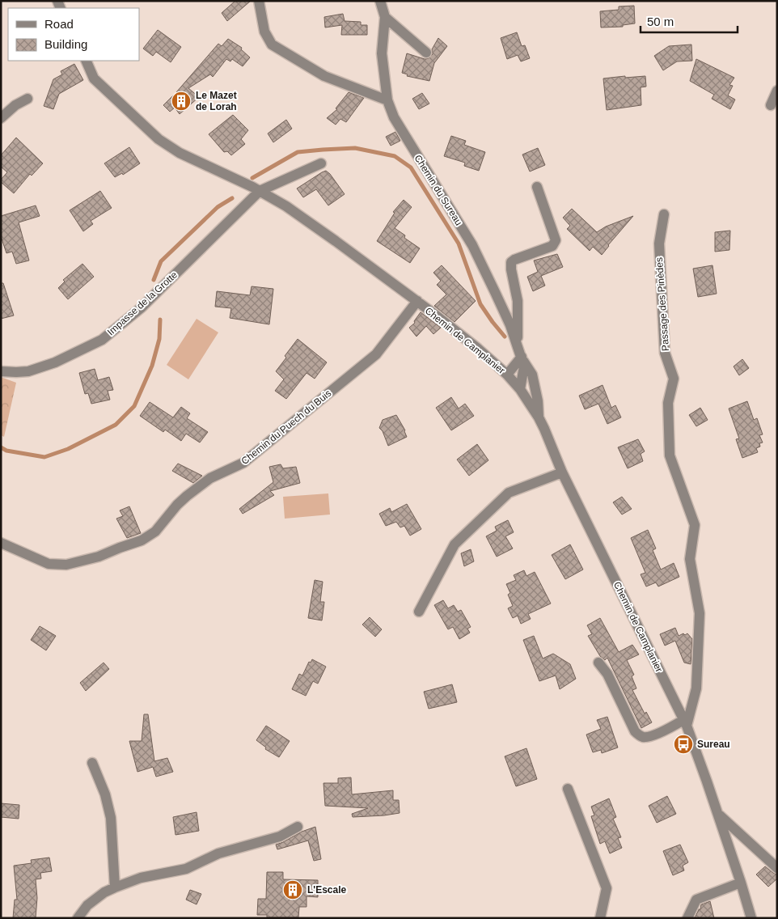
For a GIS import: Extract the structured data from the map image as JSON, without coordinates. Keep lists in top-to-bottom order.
{
  "streets": {
    "street": [
      "Chemin du Sureau",
      "Impasse de la Grotte",
      "Passage des Pinèdes",
      "Chemin de Camplanier",
      "Chemin du Puech du Buis"
    ]
  },
  "crossings": [
    ["Chemin du Sureau", "Chemin de Camplanier"],
    ["Impasse de la Grotte", "Chemin de Camplanier"],
    ["Passage des Pinèdes", "Chemin de Camplanier"],
    ["Chemin de Camplanier", "Chemin du Puech du Buis"]
  ],
  "places": {
    "building": ["Le Mazet de Lorah", "L'Escale"],
    "bus stop": ["Sureau"]
  },
  "legend": ["Road", "Building"],
  "scale_bar": "50 m"
}
